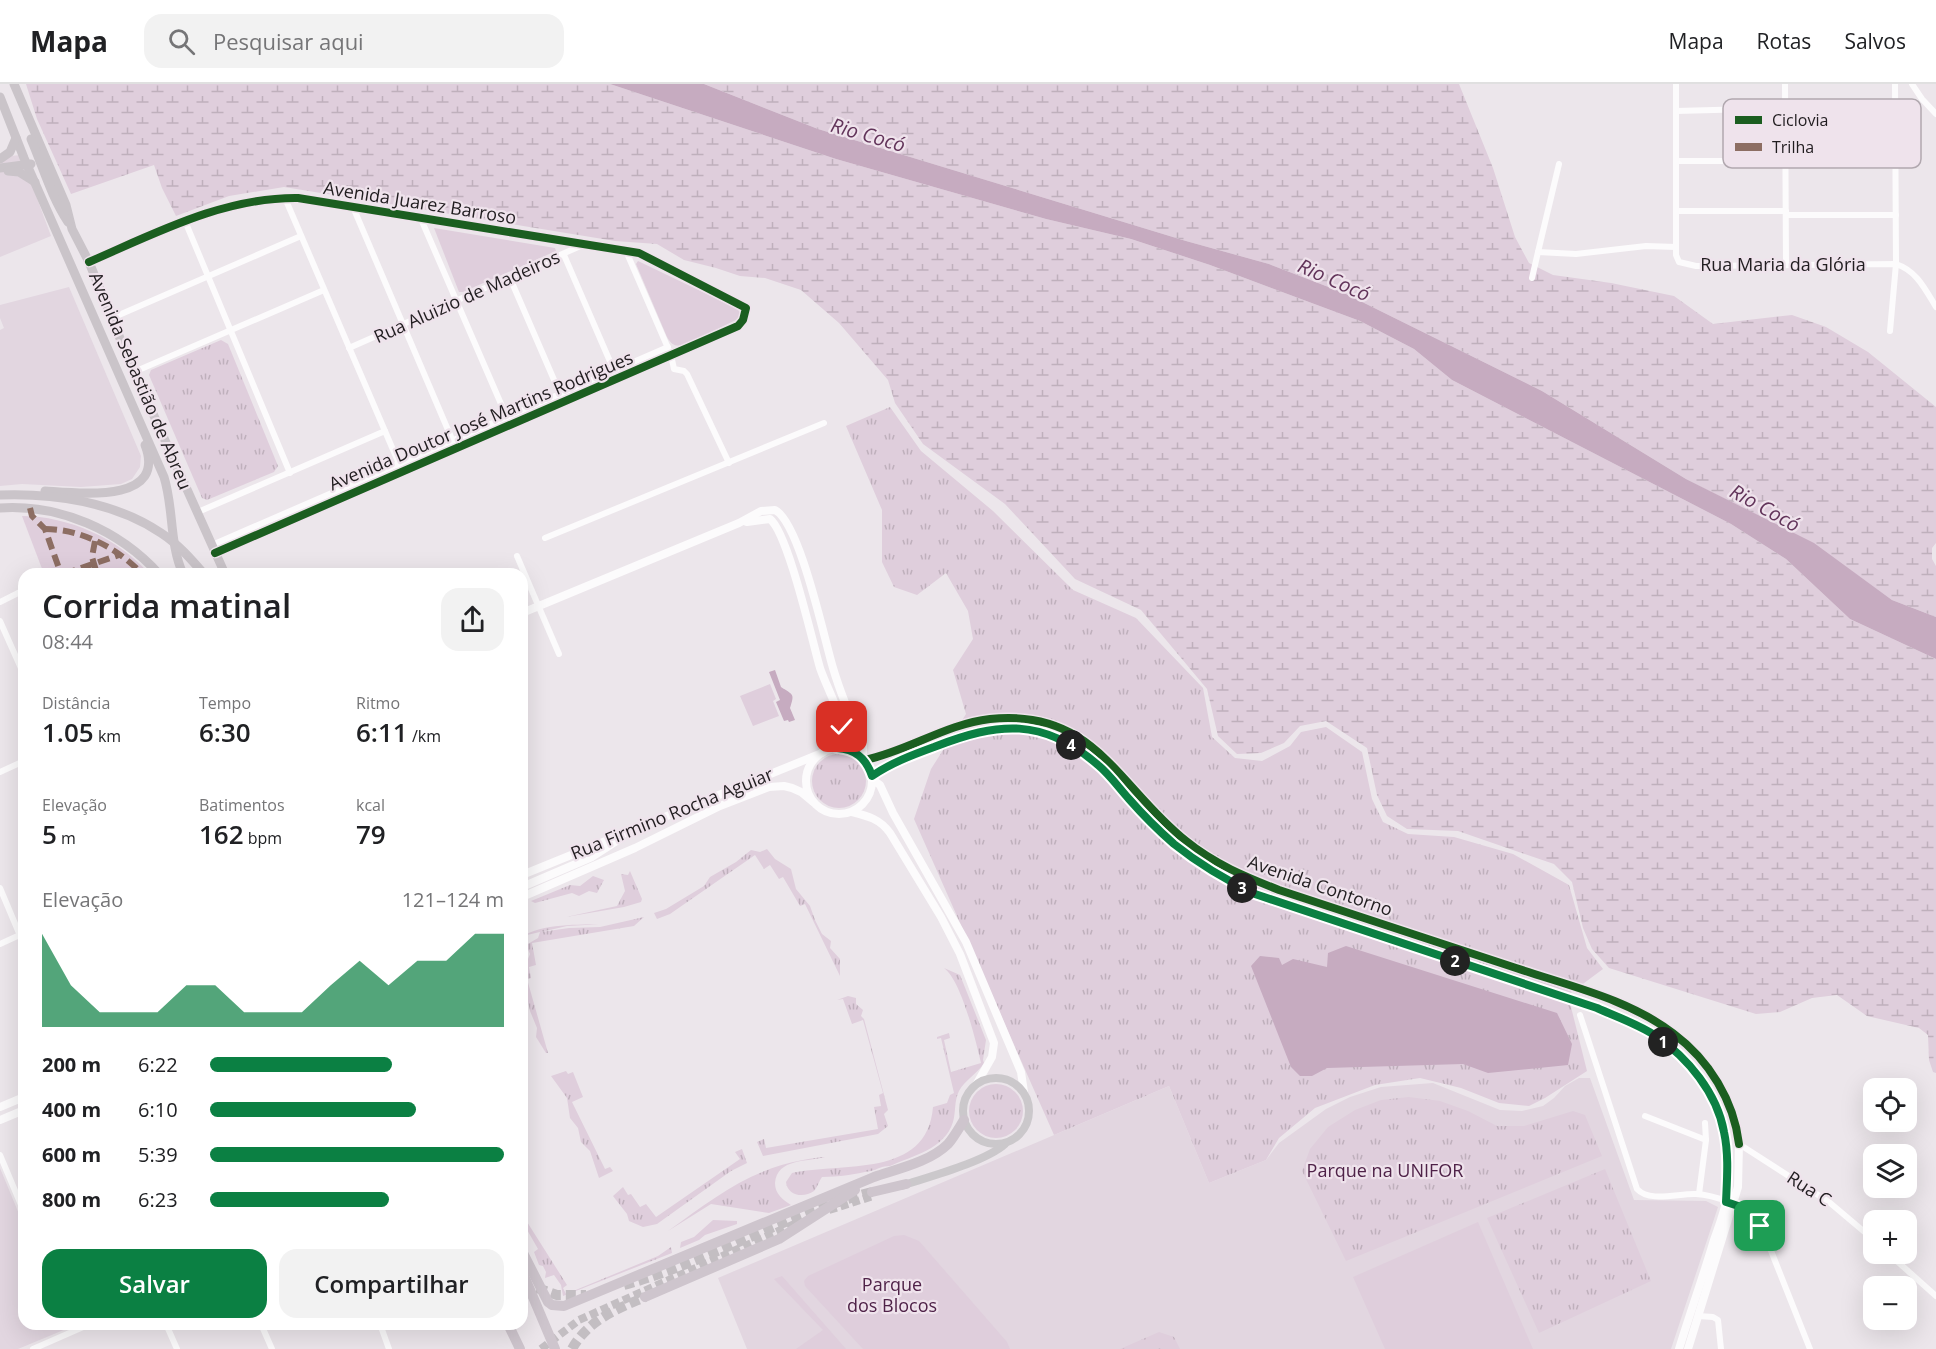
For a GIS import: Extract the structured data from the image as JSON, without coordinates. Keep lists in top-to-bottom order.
{
  "streets": {
    "main road": ["Avenida Sebastião de Abreu"],
    "street": [
      "Avenida Juarez Barroso",
      "Rua Maria da Glória",
      "Rua Aluizio de Madeiros",
      "Avenida Doutor José Martins Rodrigues",
      "Rua Firmino Rocha Aguiar",
      "Avenida Contorno",
      "Rua C"
    ]
  },
  "crossings": [
    ["Avenida Juarez Barroso", "Rua Aluizio de Madeiros"],
    ["Avenida Juarez Barroso", "Avenida Sebastião de Abreu"],
    ["Avenida Juarez Barroso", "Avenida Doutor José Martins Rodrigues"],
    ["Avenida Sebastião de Abreu", "Avenida Doutor José Martins Rodrigues"],
    ["Rua Firmino Rocha Aguiar", "Avenida Contorno"],
    ["Avenida Contorno", "Rua C"]
  ],
  "water": ["Rio Cocó"],
  "parks": ["Parque na UNIFOR", "Parque dos Blocos"],
  "legend": ["Ciclovia", "Trilha"],
  "page": {
    "header": "Mapa",
    "search": "Pesquisar aqui",
    "nav": ["Mapa", "Rotas", "Salvos"],
    "heading": ["Corrida matinal", "08:44"],
    "stats": [
      ["Distância", "1.05 km"],
      ["Tempo", "6:30"],
      ["Ritmo", "6:11 /km"],
      ["Elevação", "5 m"],
      ["Batimentos", "162 bpm"],
      ["kcal", "79"]
    ],
    "pins": [
      "4",
      "3",
      "2",
      "1"
    ],
    "chart": ["Elevação", "121–124 m"],
    "list": [
      {
        "name": "200 m",
        "note": "6:22"
      },
      {
        "name": "400 m",
        "note": "6:10"
      },
      {
        "name": "600 m",
        "note": "5:39"
      },
      {
        "name": "800 m",
        "note": "6:23"
      }
    ],
    "map_buttons": ["+", "−"],
    "buttons": ["Salvar", "Compartilhar"]
  }
}
